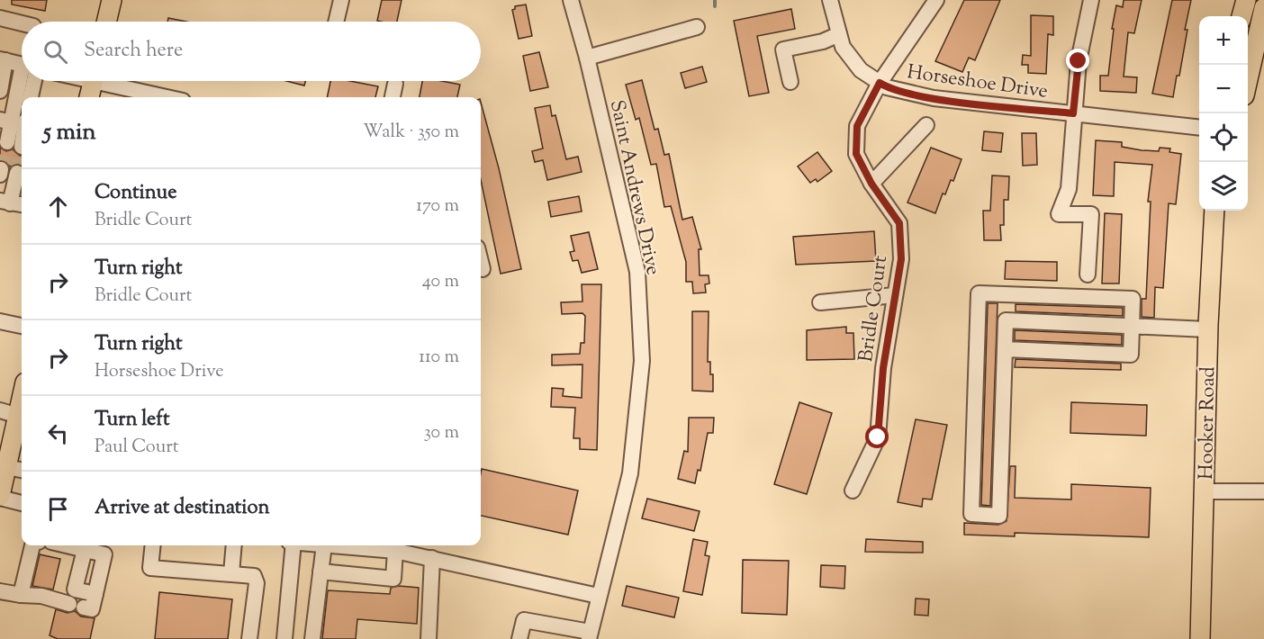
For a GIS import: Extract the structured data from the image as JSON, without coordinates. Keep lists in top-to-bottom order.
{
  "streets": {
    "main road": ["Hooker Road"],
    "street": ["Horseshoe Drive", "Saint Andrews Drive", "Bridle Court"]
  },
  "crossings": [
    ["Horseshoe Drive", "Bridle Court"]
  ],
  "page": {
    "map_buttons": ["+", "−"],
    "search": "Search here",
    "heading": ["5 min", "Walk · 350 m"],
    "list": [
      ["Continue", "Bridle Court", "170 m"],
      ["Turn right", "Bridle Court", "40 m"],
      ["Turn right", "Horseshoe Drive", "110 m"],
      ["Turn left", "Paul Court", "30 m"],
      "Arrive at destination"
    ]
  }
}
